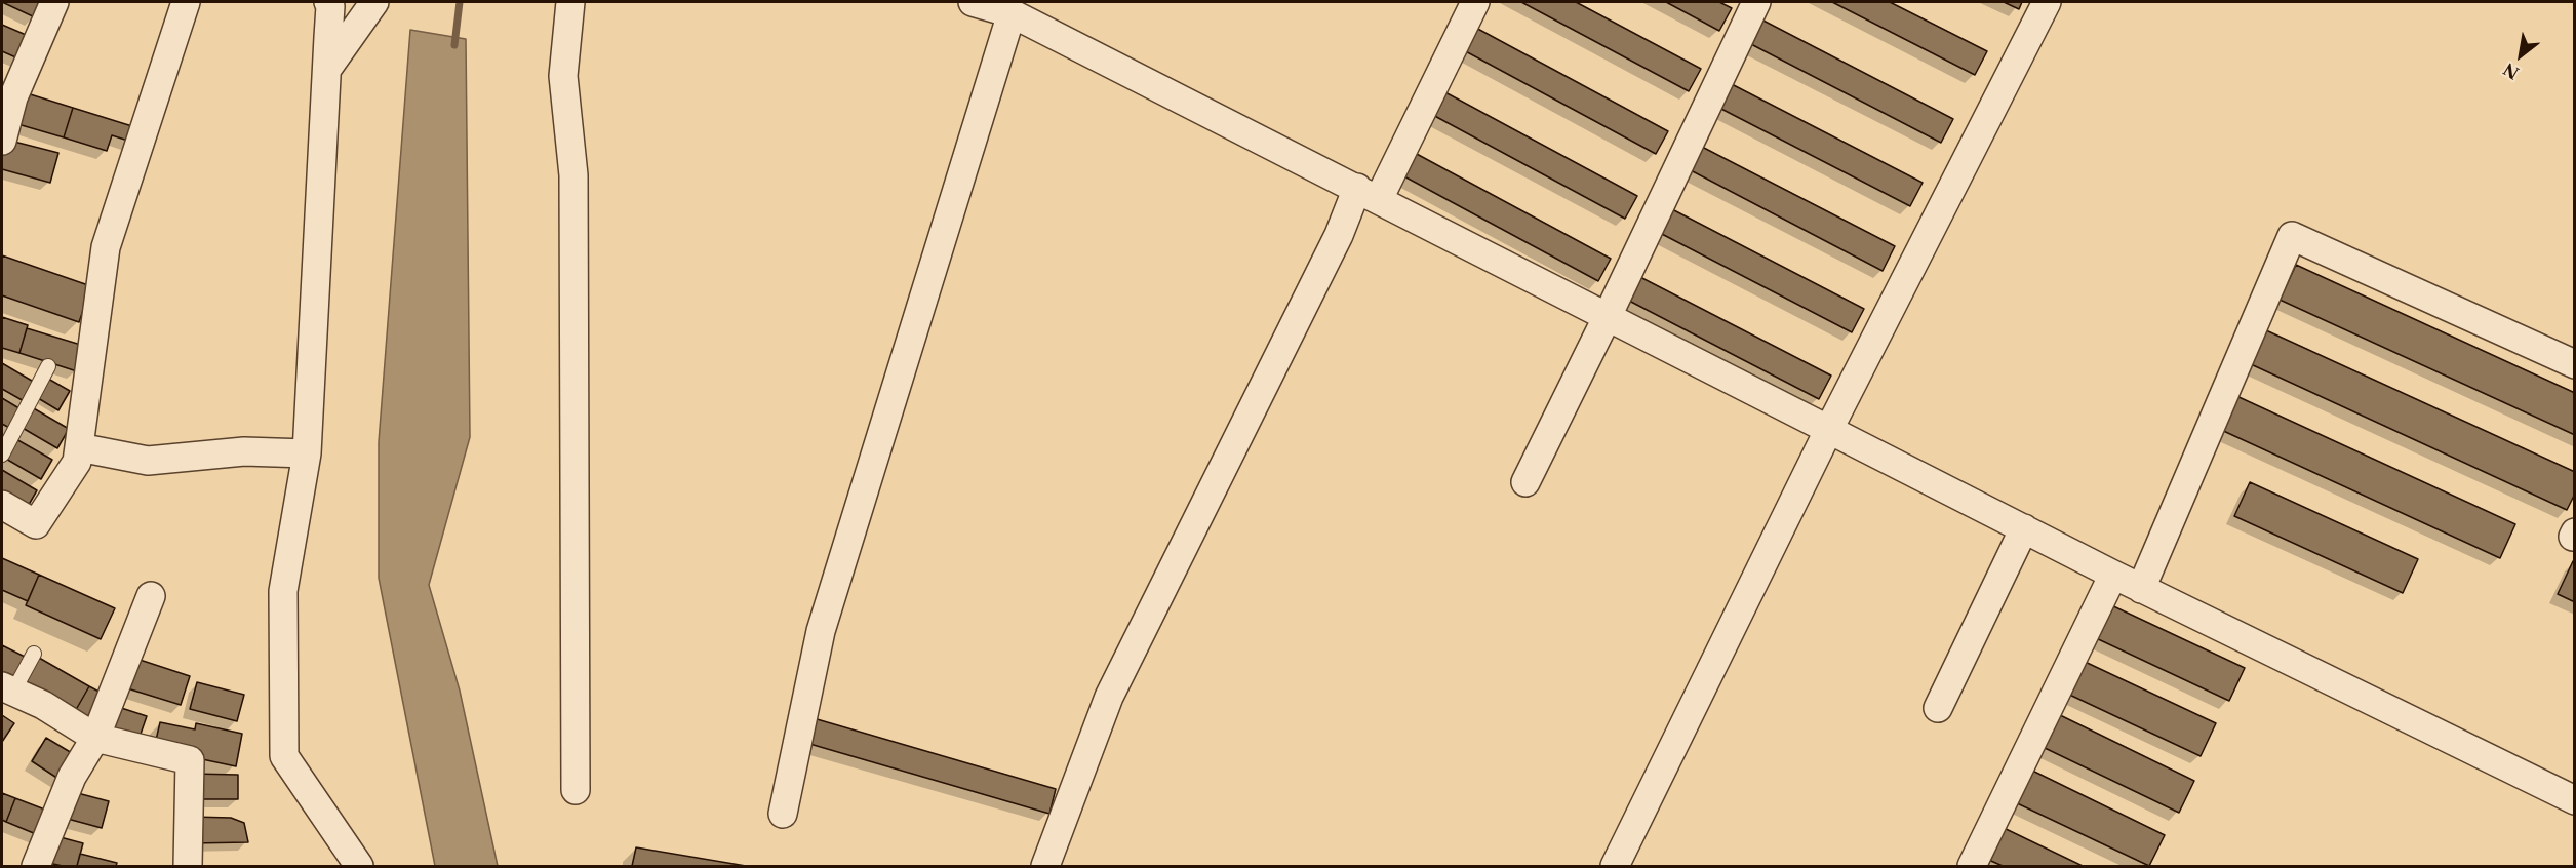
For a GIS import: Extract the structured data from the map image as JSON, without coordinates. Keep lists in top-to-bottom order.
{
  "north": "bottom left"
}
